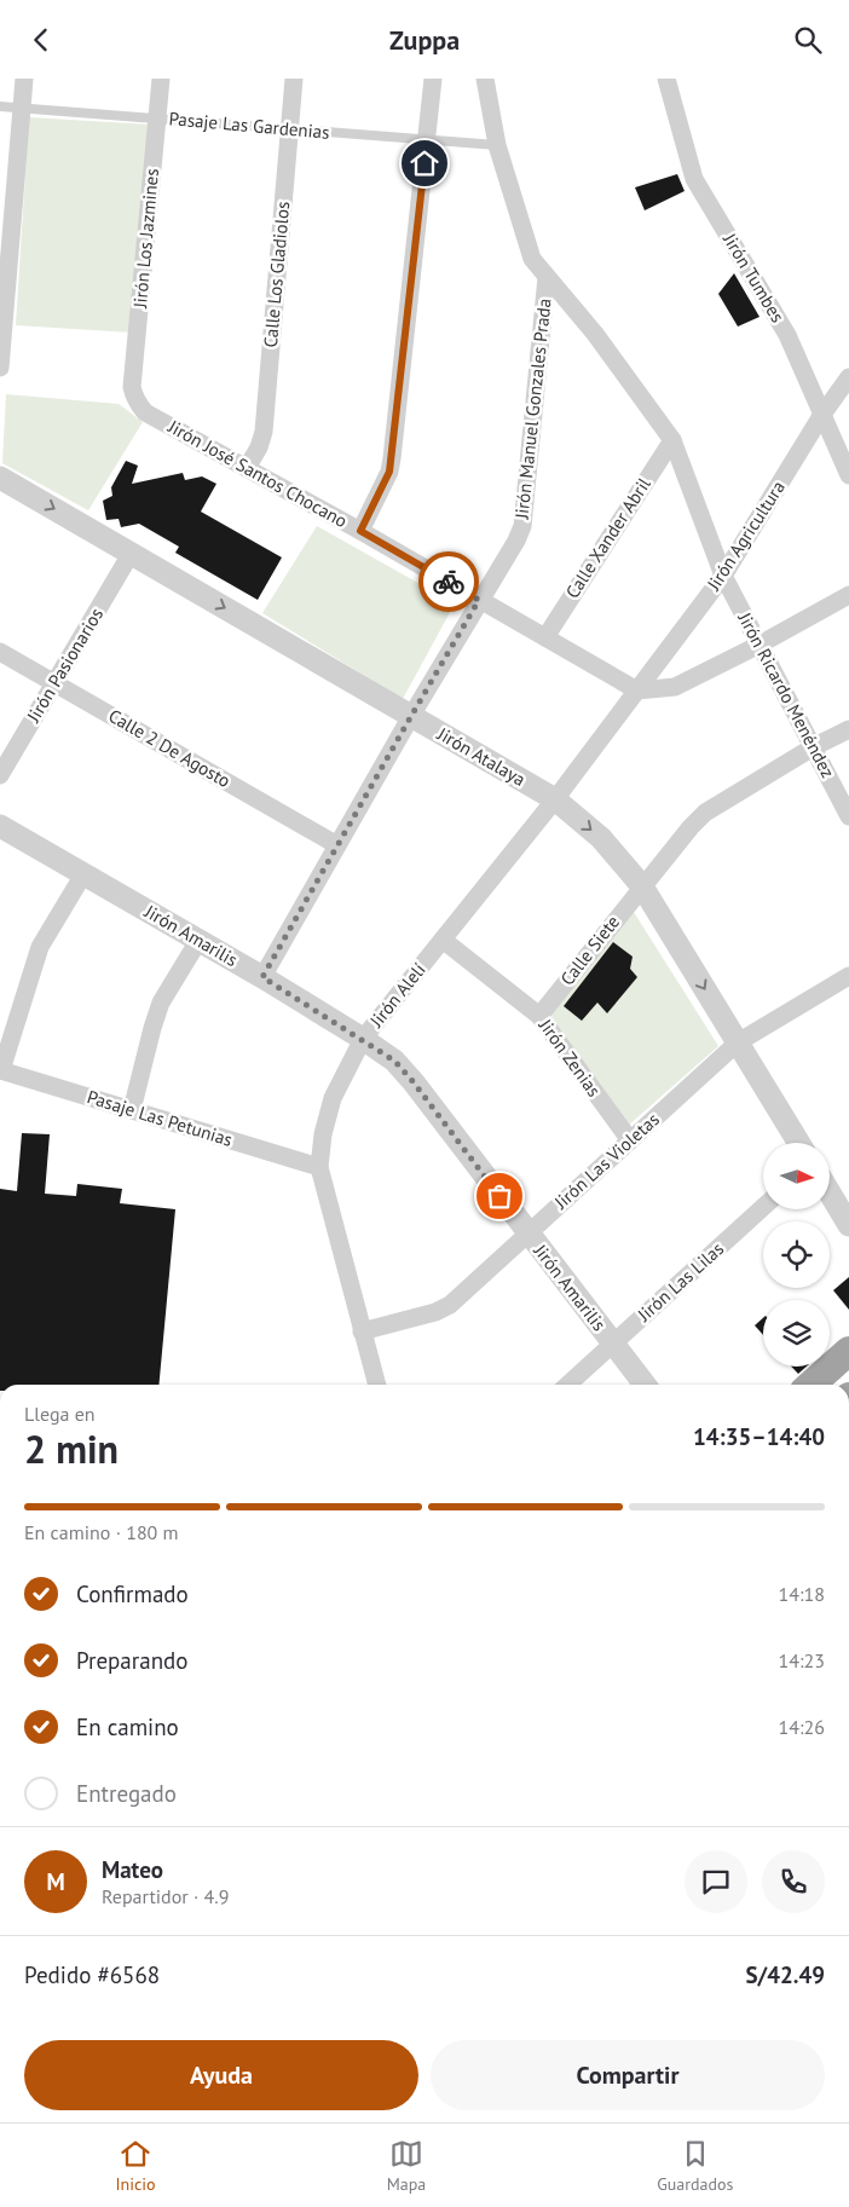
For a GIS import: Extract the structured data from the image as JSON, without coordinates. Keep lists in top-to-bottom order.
{
  "streets": {
    "street": [
      "Jirón Los Jazmines",
      "Calle Los Gladiolos",
      "Jirón Tumbes",
      "Jirón Manuel Gonzales Prada",
      "Jirón José Santos Chocano",
      "Jirón Agricultura",
      "Calle Xander Abril",
      "Jirón Pasionarios",
      "Jirón Ricardo Menéndez",
      "Calle 2 De Agosto",
      "Jirón Atalaya",
      "Jirón Amarilis",
      "Calle Siete",
      "Jirón Alelí",
      "Jirón Zenias",
      "Pasaje Las Petunias",
      "Jirón Las Violetas",
      "Jirón Las Lilas"
    ],
    "lane": ["Pasaje Las Gardenias"]
  },
  "crossings": [
    ["Pasaje Las Gardenias", "Jirón Los Jazmines"],
    ["Pasaje Las Gardenias", "Calle Los Gladiolos"],
    ["Pasaje Las Gardenias", "Jirón Ricardo Menéndez"],
    ["Jirón Los Jazmines", "Jirón José Santos Chocano"],
    ["Calle Los Gladiolos", "Jirón José Santos Chocano"],
    ["Jirón Tumbes", "Jirón Agricultura"],
    ["Jirón Manuel Gonzales Prada", "Jirón José Santos Chocano"],
    ["Jirón Manuel Gonzales Prada", "Jirón Ricardo Menéndez"],
    ["Jirón Manuel Gonzales Prada", "Calle 2 De Agosto"],
    ["Jirón Manuel Gonzales Prada", "Jirón Atalaya"],
    ["Jirón Manuel Gonzales Prada", "Jirón Amarilis"],
    ["Jirón José Santos Chocano", "Jirón Agricultura"],
    ["Jirón José Santos Chocano", "Calle Xander Abril"],
    ["Jirón José Santos Chocano", "Jirón Alelí"],
    ["Jirón Agricultura", "Jirón Ricardo Menéndez"],
    ["Jirón Agricultura", "Jirón Alelí"],
    ["Calle Xander Abril", "Jirón Ricardo Menéndez"],
    ["Jirón Pasionarios", "Calle 2 De Agosto"],
    ["Jirón Pasionarios", "Jirón Atalaya"],
    ["Jirón Ricardo Menéndez", "Calle Siete"],
    ["Jirón Atalaya", "Calle Siete"],
    ["Jirón Atalaya", "Jirón Alelí"],
    ["Jirón Atalaya", "Jirón Las Violetas"],
    ["Jirón Amarilis", "Jirón Alelí"],
    ["Jirón Amarilis", "Jirón Las Violetas"],
    ["Jirón Amarilis", "Jirón Las Lilas"],
    ["Calle Siete", "Jirón Zenias"],
    ["Jirón Alelí", "Jirón Zenias"],
    ["Jirón Alelí", "Pasaje Las Petunias"],
    ["Jirón Alelí", "Jirón Las Violetas"],
    ["Jirón Zenias", "Jirón Las Violetas"]
  ],
  "one_way": ["Jirón Atalaya"],
  "north": "right",
  "page": {
    "header": "Zuppa",
    "heading": ["2 min", "Llega en", "14:35–14:40"],
    "panel": [
      "Mateo",
      "Repartidor · 4.9",
      "Pedido #6568",
      "S/42.49"
    ],
    "bar": "En camino · 180 m",
    "list": [
      ["Confirmado", "14:18"],
      ["Preparando", "14:23"],
      ["En camino", "14:26"],
      "Entregado"
    ],
    "round": "M",
    "buttons": ["Ayuda", "Compartir"],
    "tabs": ["Inicio", "Mapa", "Guardados"]
  }
}
